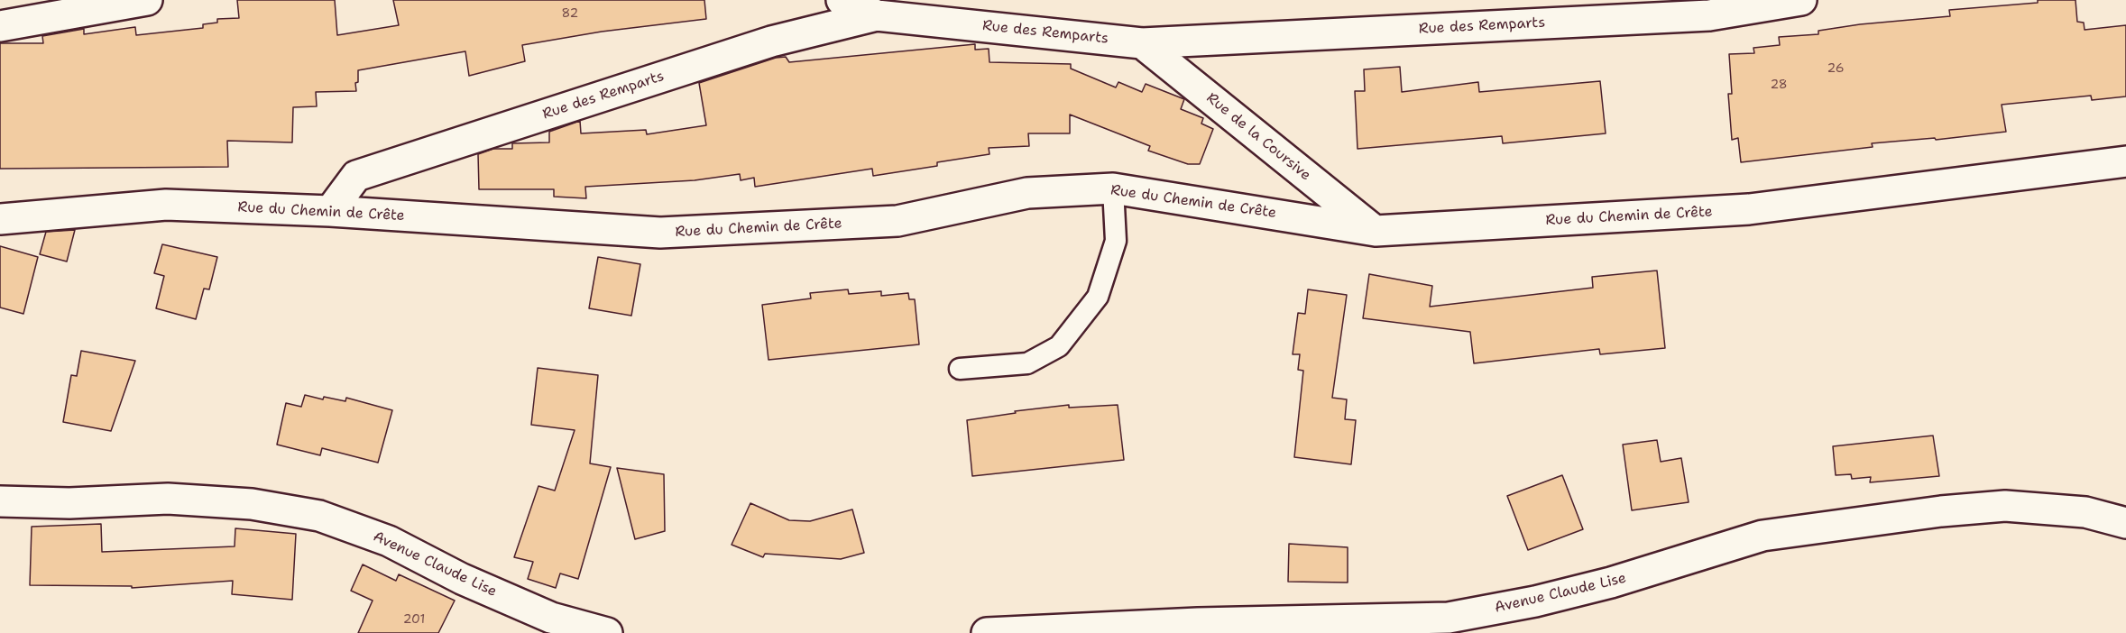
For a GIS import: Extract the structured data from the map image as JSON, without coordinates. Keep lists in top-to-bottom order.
{
  "streets": {
    "street": [
      "Rue des Remparts",
      "Rue de la Coursive",
      "Rue du Chemin de Crête",
      "Avenue Claude Lise"
    ]
  },
  "crossings": [
    ["Rue des Remparts", "Rue de la Coursive"],
    ["Rue des Remparts", "Rue du Chemin de Crête"],
    ["Rue de la Coursive", "Rue du Chemin de Crête"]
  ],
  "house_numbers": [
    "82",
    "26",
    "28",
    "201"
  ]
}
